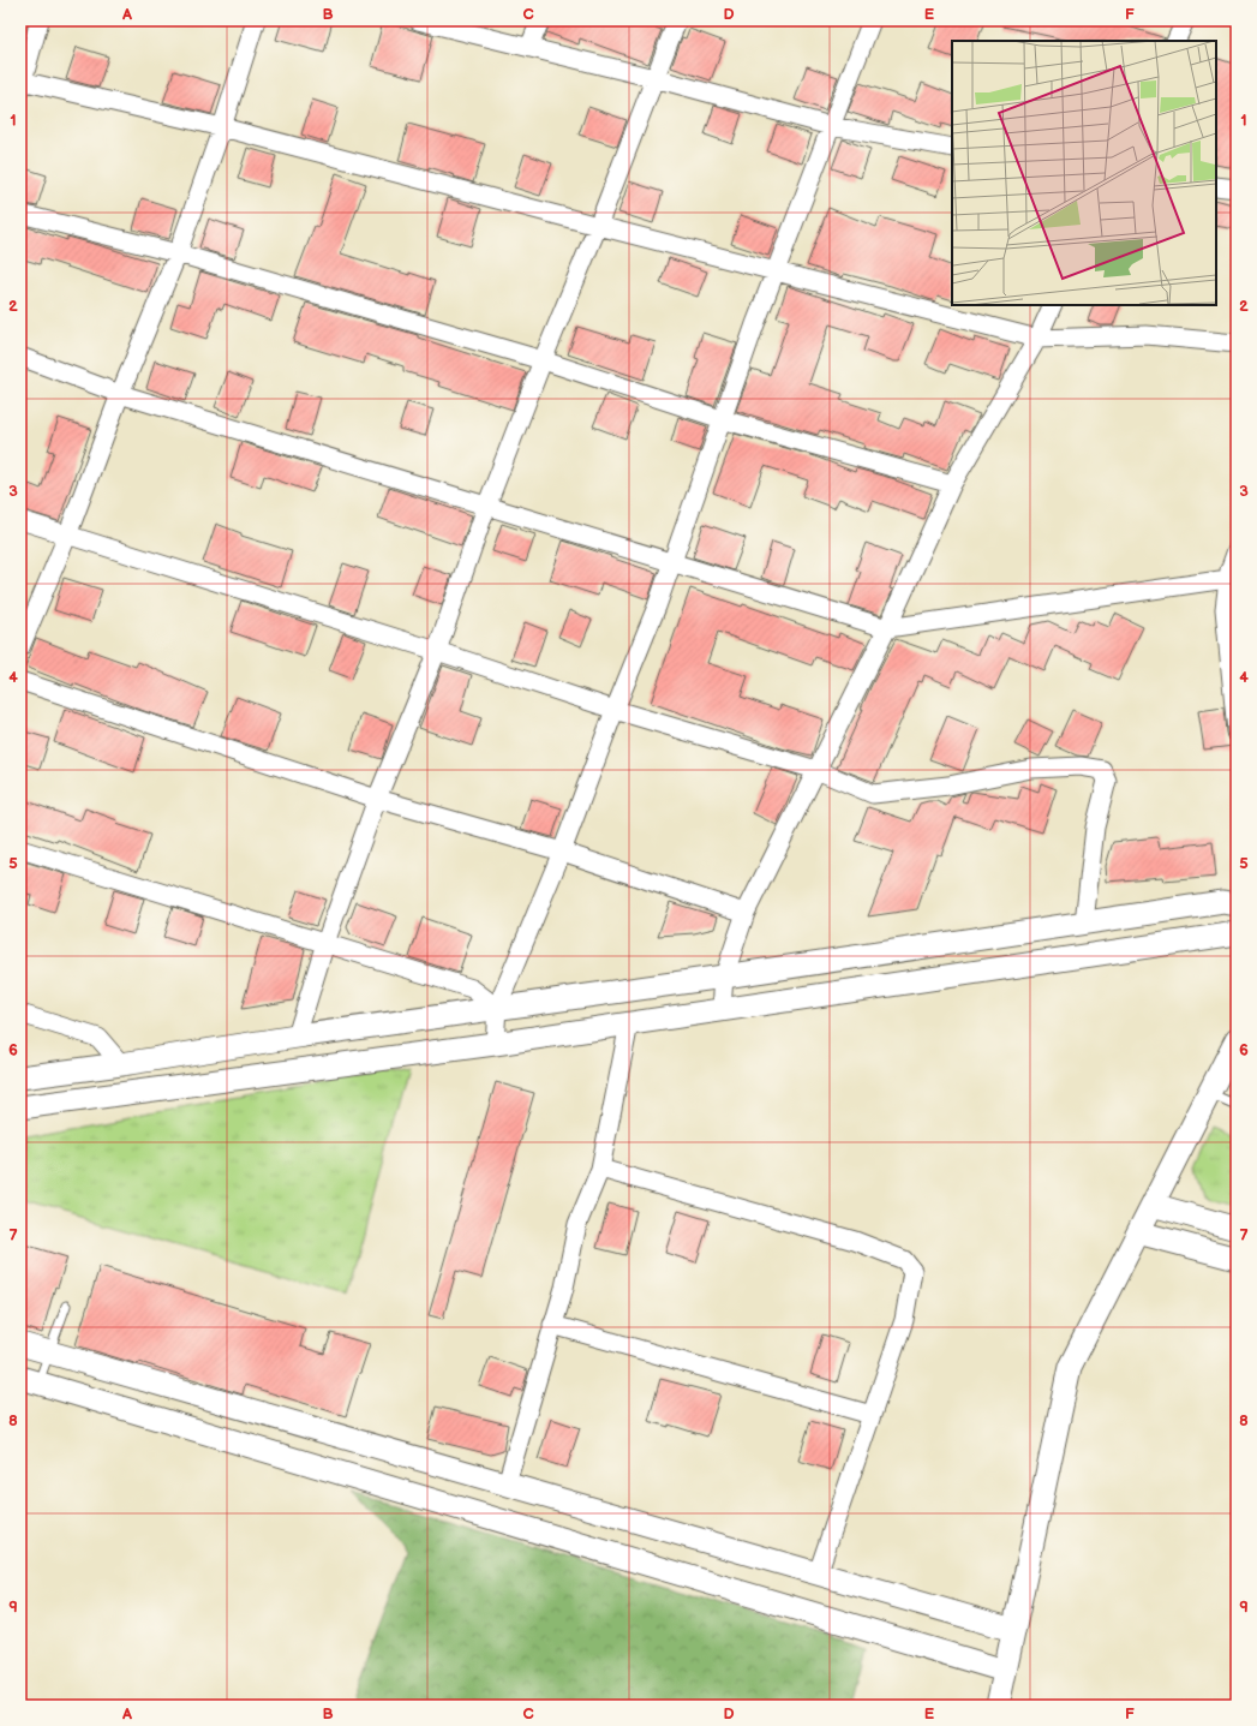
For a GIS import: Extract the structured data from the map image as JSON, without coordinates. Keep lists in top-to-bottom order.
{
  "grid": {
    "columns": [
      "A",
      "B",
      "C",
      "D",
      "E",
      "F"
    ],
    "rows": [
      "1",
      "2",
      "3",
      "4",
      "5",
      "6",
      "7",
      "8",
      "9"
    ]
  }
}
